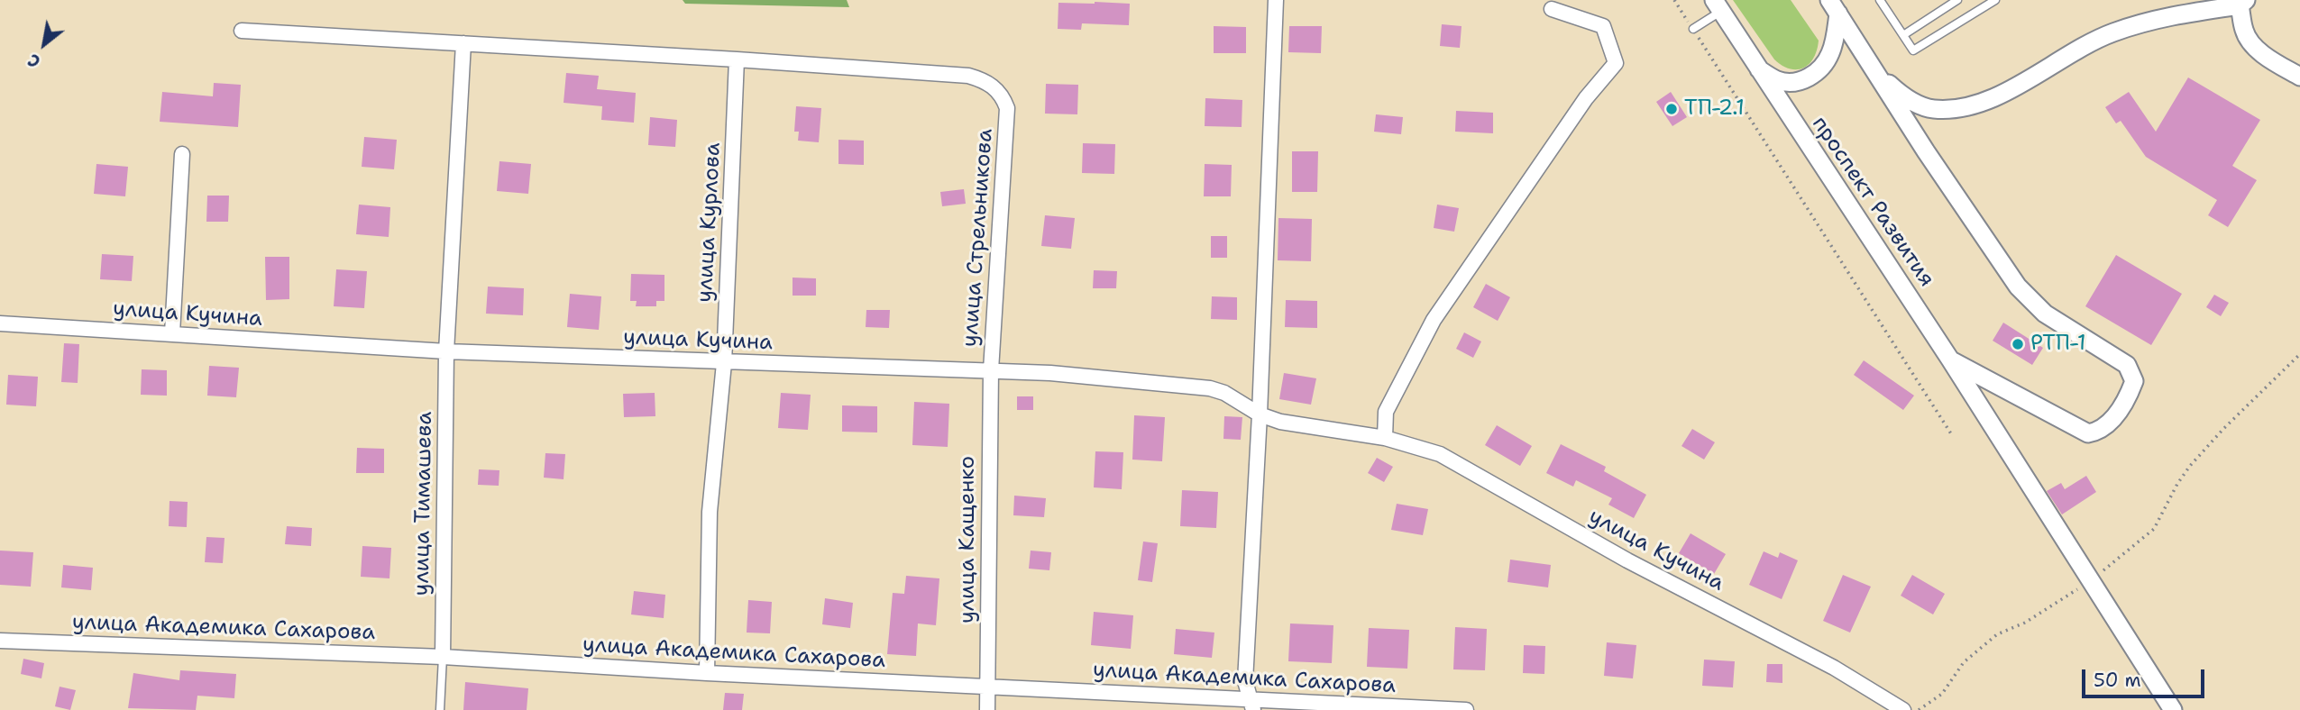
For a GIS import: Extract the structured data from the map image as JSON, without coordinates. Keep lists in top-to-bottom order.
{
  "streets": {
    "street": [
      "проспект Развития",
      "улица Курлова",
      "улица Стрельникова",
      "улица Кучина",
      "улица Тимашева",
      "улица Кащенко",
      "улица Академика Сахарова"
    ]
  },
  "crossings": [
    ["улица Курлова", "улица Стрельникова"],
    ["улица Курлова", "улица Кучина"],
    ["улица Курлова", "улица Академика Сахарова"],
    ["улица Стрельникова", "улица Кучина"],
    ["улица Стрельникова", "улица Кащенко"],
    ["улица Кучина", "улица Тимашева"],
    ["улица Кучина", "улица Кащенко"],
    ["улица Тимашева", "улица Академика Сахарова"],
    ["улица Кащенко", "улица Академика Сахарова"]
  ],
  "places": ["ТП-2.1", "РТП-1"],
  "scale_bar": "50 m",
  "north": "bottom left"
}
